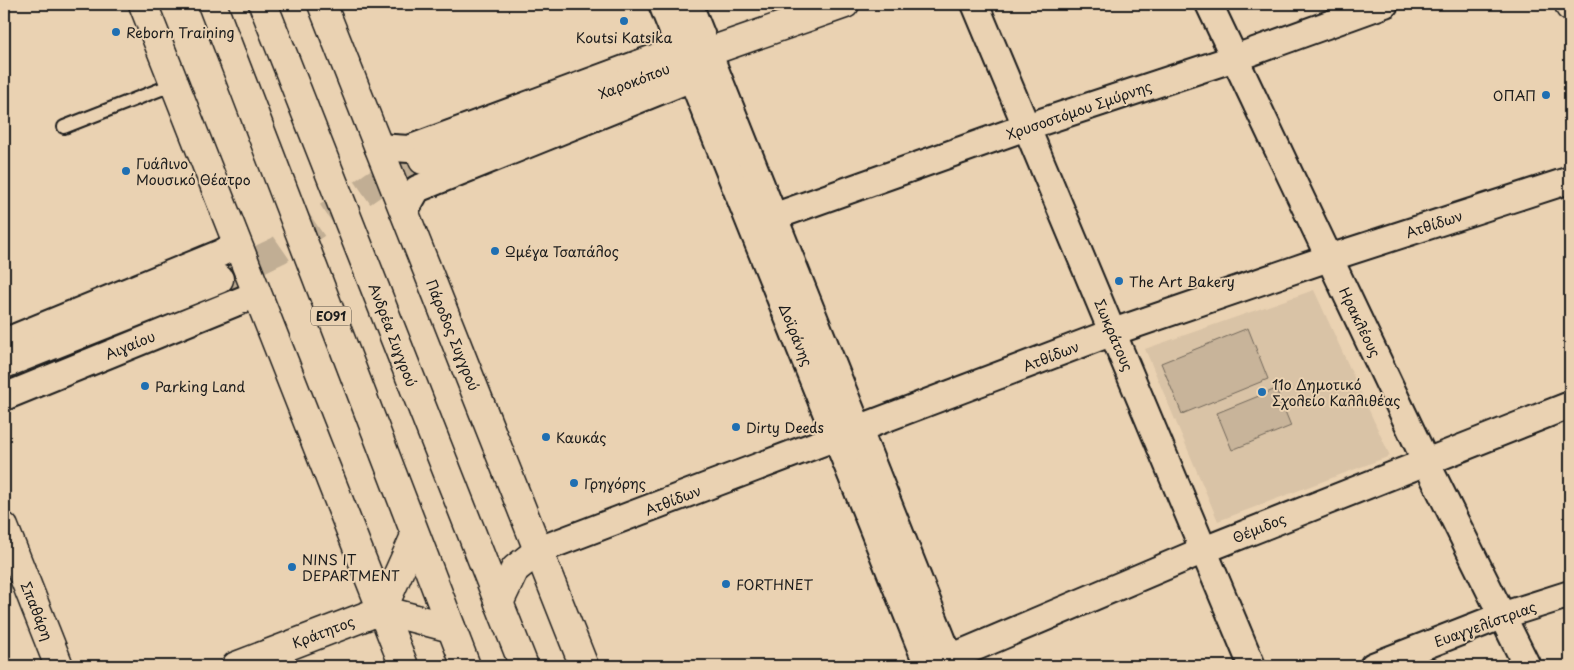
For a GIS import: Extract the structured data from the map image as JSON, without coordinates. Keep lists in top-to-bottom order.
{
  "streets": {
    "main road": [
      "Χαροκόπου",
      "ΕΟ91",
      "Ανδρέα Συγγρού",
      "Πάροδος Συγγρού",
      "Αιγαίου",
      "Σπαθάρη",
      "Κράτητος"
    ],
    "street": [
      "Χρυσοστόμου Σμύρνης",
      "Ατθίδων",
      "Ηρακλέους",
      "Δοϊράνης",
      "Σωκράτους",
      "Θέμιδος",
      "Ευαγγελίστριας"
    ]
  },
  "crossings": [
    ["Χαροκόπου", "Πάροδος Συγγρού"],
    ["Χαροκόπου", "Δοϊράνης"],
    ["Χρυσοστόμου Σμύρνης", "Ηρακλέους"],
    ["Χρυσοστόμου Σμύρνης", "Δοϊράνης"],
    ["Χρυσοστόμου Σμύρνης", "Σωκράτους"],
    ["Ατθίδων", "Ηρακλέους"],
    ["Ατθίδων", "Πάροδος Συγγρού"],
    ["Ατθίδων", "Δοϊράνης"],
    ["Ατθίδων", "Σωκράτους"],
    ["Ηρακλέους", "Θέμιδος"],
    ["Ηρακλέους", "Ευαγγελίστριας"],
    ["Δοϊράνης", "Θέμιδος"],
    ["Σωκράτους", "Θέμιδος"]
  ],
  "places": [
    "Koutsi Katsika",
    "Reborn Training",
    "ΟΠΑΠ",
    "Γυάλινο Μουσικό Θέατρο",
    "Ωμέγα Τσαπάλος",
    "The Art Bakery",
    "Parking Land",
    "11ο Δημοτικό Σχολείο Καλλιθέας",
    "Dirty Deeds",
    "Καυκάς",
    "Γρηγόρης",
    "NINS IT DEPARTMENT",
    "FORTHNET"
  ]
}
